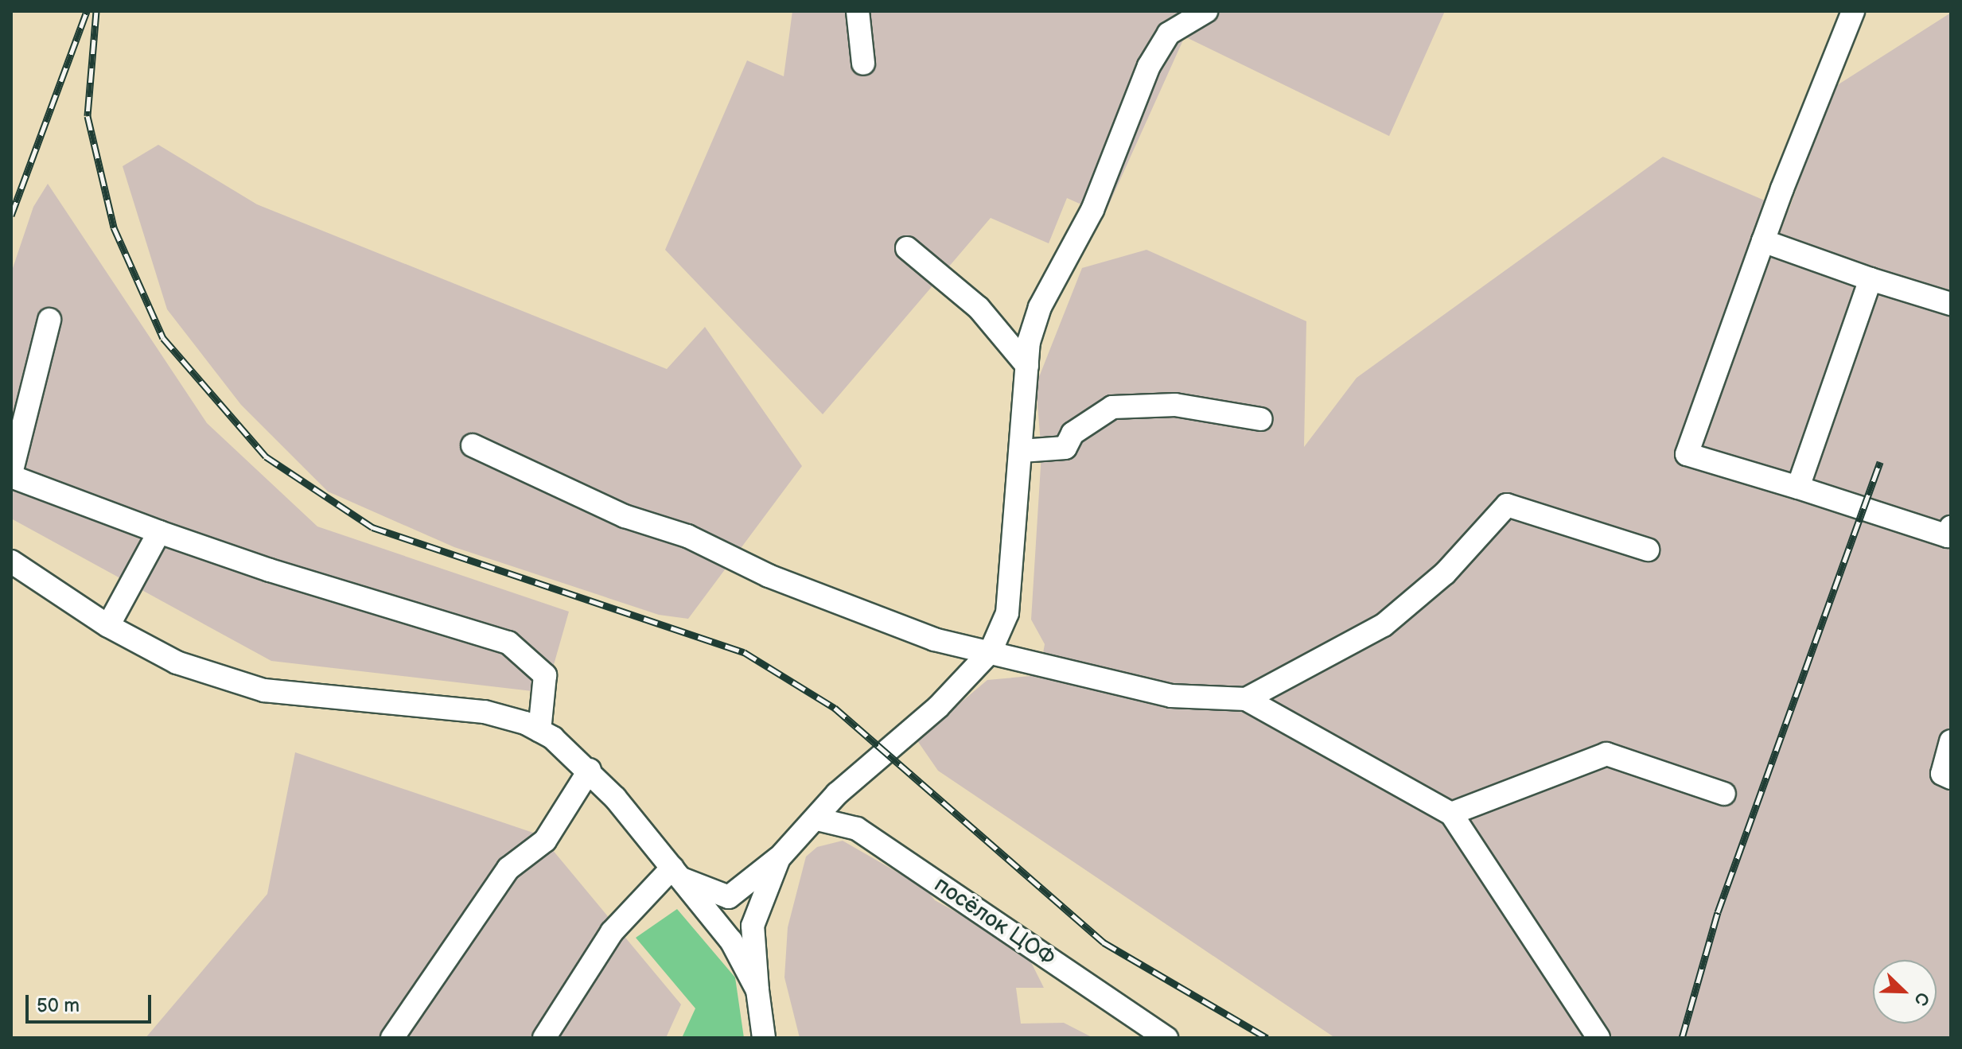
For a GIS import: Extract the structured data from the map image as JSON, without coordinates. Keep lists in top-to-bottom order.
{
  "streets": {
    "street": ["посёлок ЦОФ"]
  },
  "scale_bar": "50 m",
  "north": "bottom right"
}
